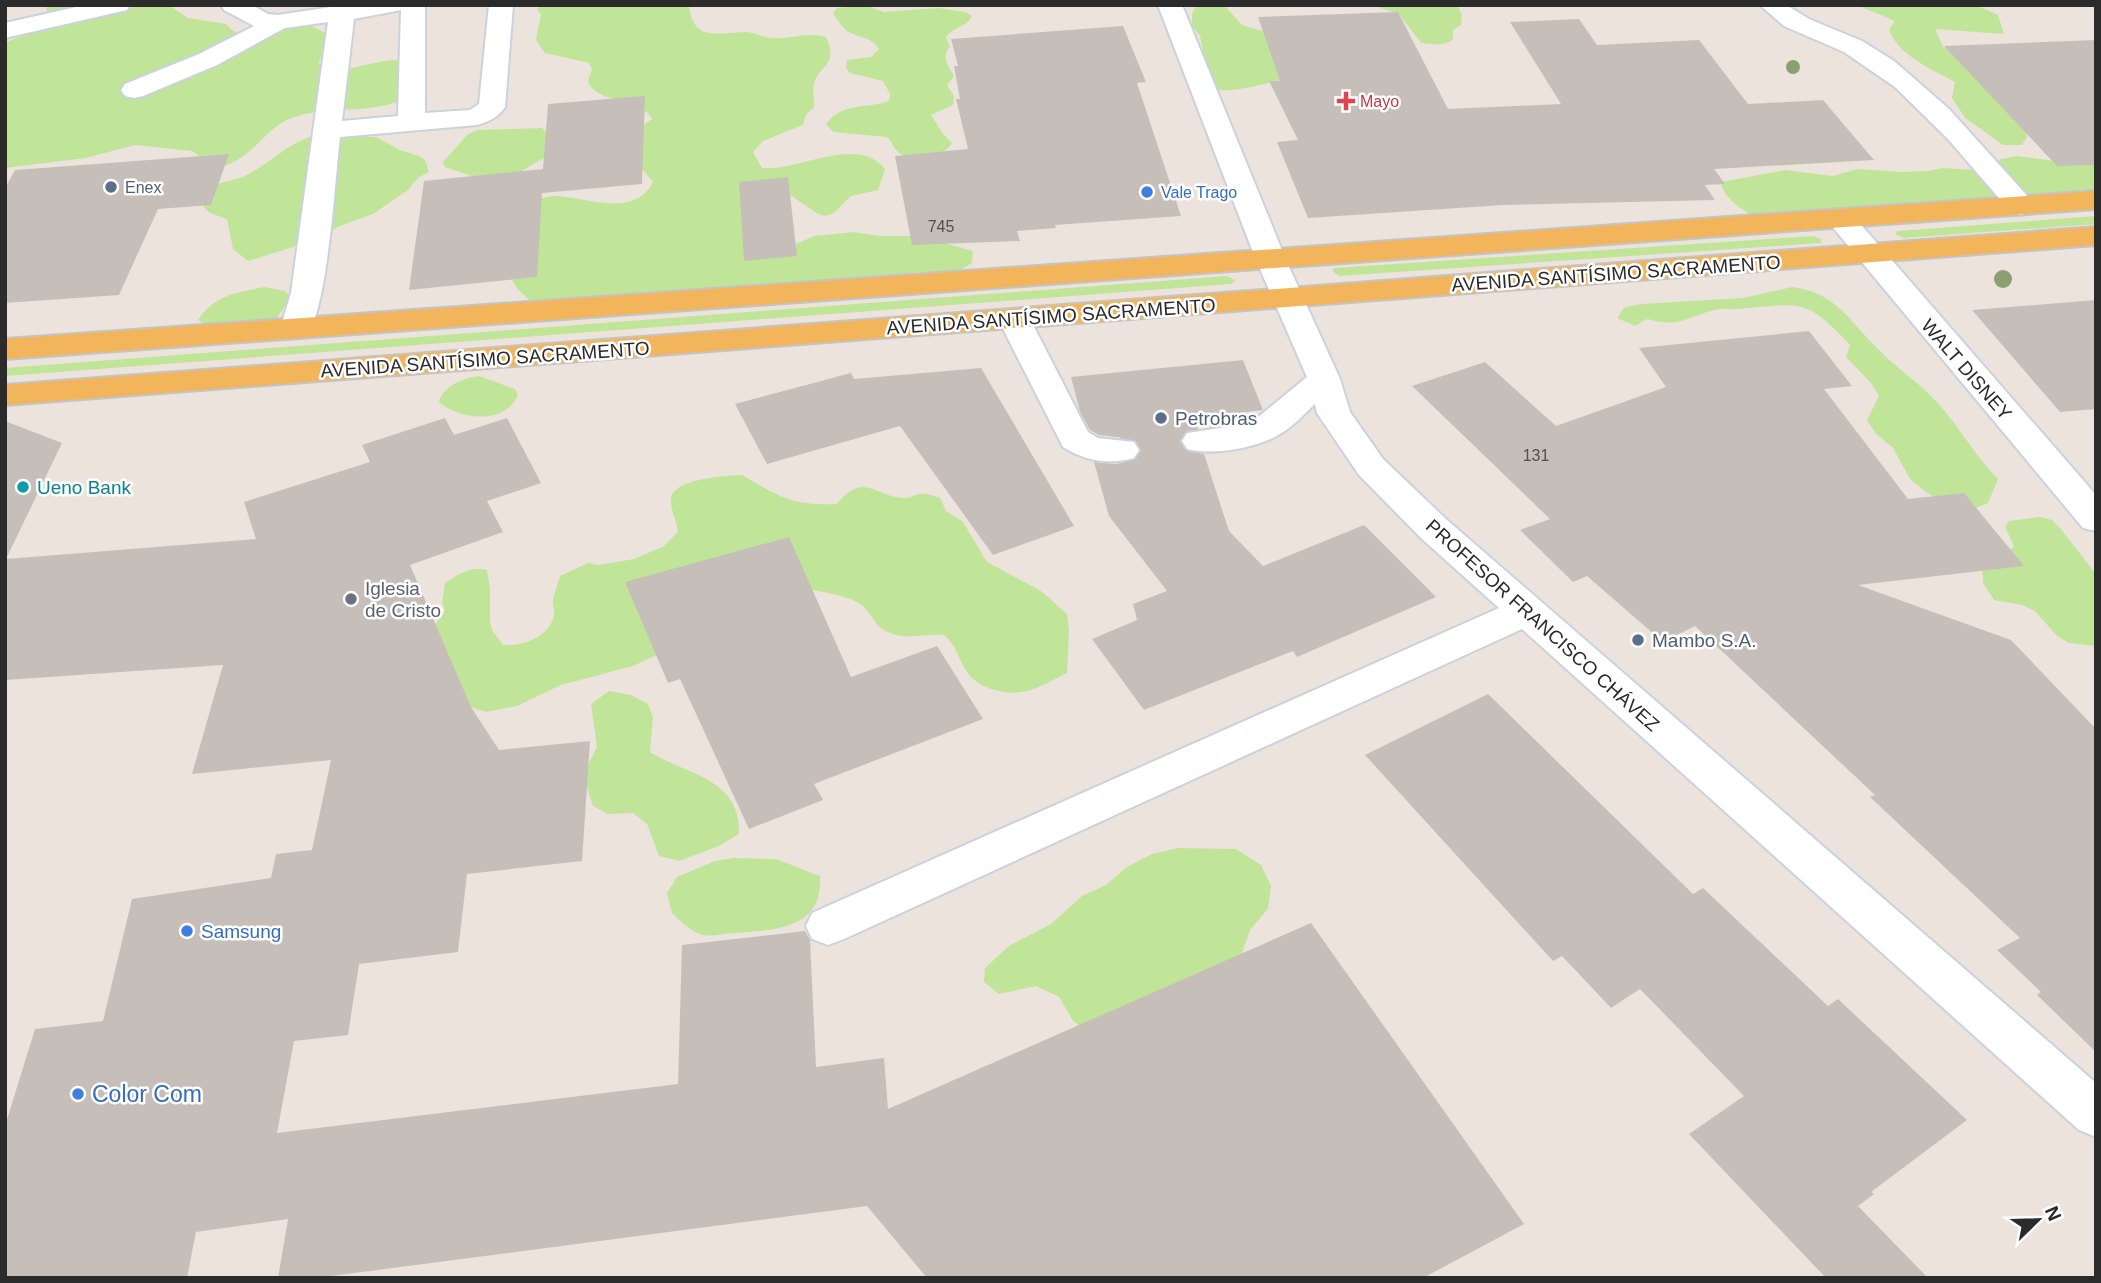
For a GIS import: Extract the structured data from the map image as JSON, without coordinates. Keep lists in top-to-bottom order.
{
  "streets": {
    "main road": ["AVENIDA SANTÍSIMO SACRAMENTO"],
    "street": ["WALT DISNEY", "PROFESOR FRANCISCO CHÁVEZ"]
  },
  "crossings": [
    ["AVENIDA SANTÍSIMO SACRAMENTO", "WALT DISNEY"],
    ["AVENIDA SANTÍSIMO SACRAMENTO", "PROFESOR FRANCISCO CHÁVEZ"]
  ],
  "places": {
    "health": ["Mayo"],
    "other": [
      "Enex",
      "Vale Trago",
      "Petrobras",
      "Ueno Bank",
      "Iglesia de Cristo",
      "Mambo S.A.",
      "Samsung",
      "Color Com"
    ]
  },
  "house_numbers": ["745", "131"],
  "north": "top right"
}
